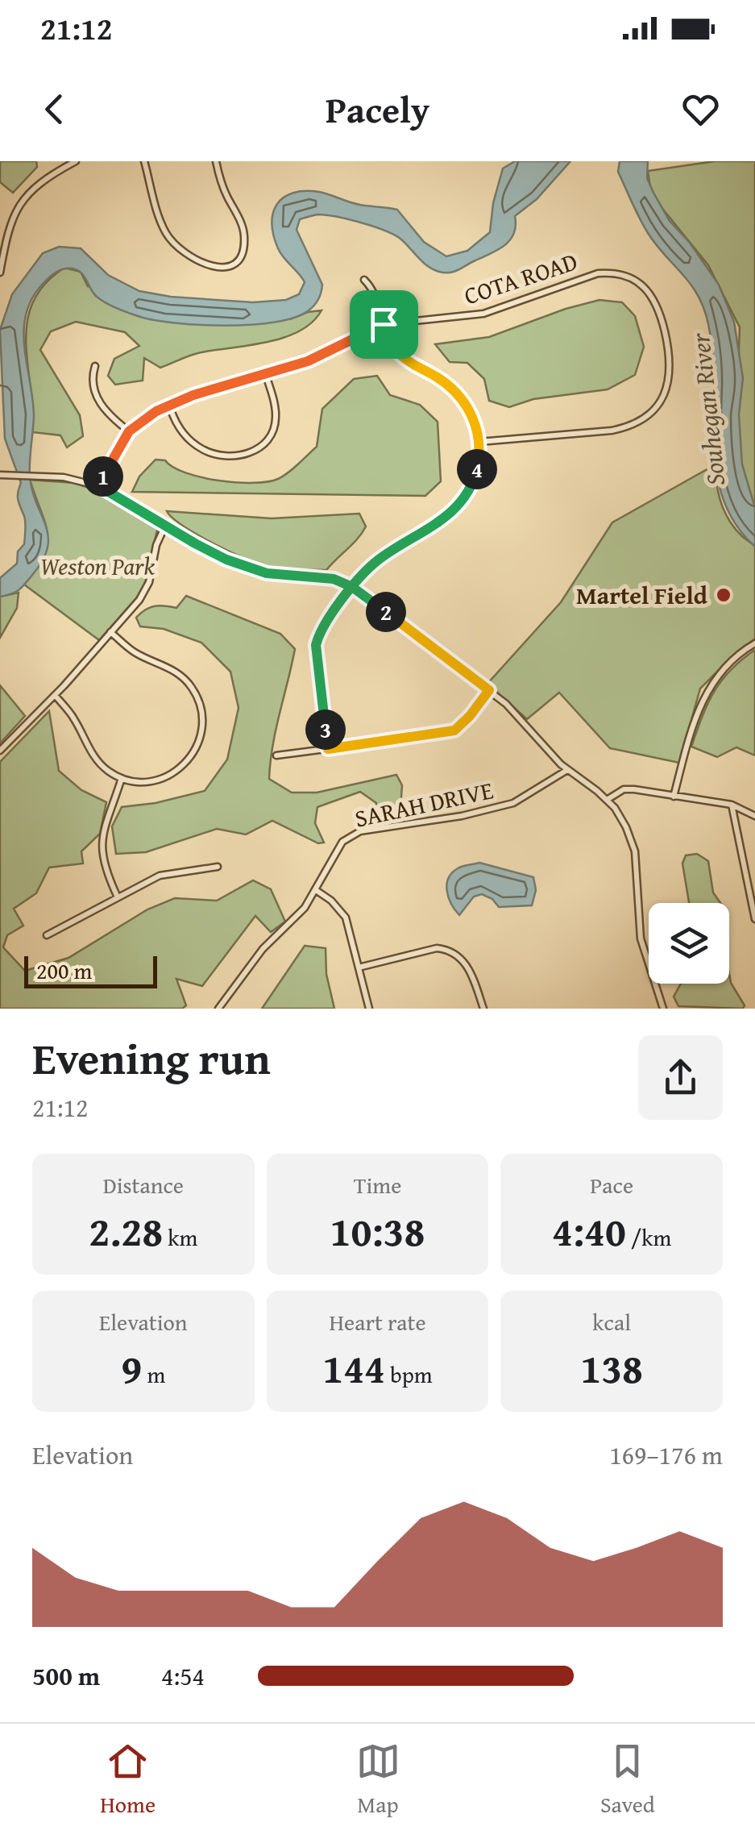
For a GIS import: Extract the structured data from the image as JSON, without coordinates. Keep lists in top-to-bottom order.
{
  "streets": {
    "street": ["COTA ROAD", "SARAH DRIVE"]
  },
  "water": ["Souhegan River"],
  "parks": ["Weston Park"],
  "places": ["Martel Field"],
  "scale_bar": "200 m",
  "page": {
    "status": "21:12",
    "header": "Pacely",
    "pins": [
      "4",
      "1",
      "2",
      "3"
    ],
    "scale": "200 m",
    "heading": ["Evening run", "21:12"],
    "stats": [
      ["Distance", "2.28 km"],
      ["Time", "10:38"],
      ["Pace", "4:40 /km"],
      ["Elevation", "9 m"],
      ["Heart rate", "144 bpm"],
      ["kcal", "138"]
    ],
    "chart": ["Elevation", "169–176 m"],
    "list": [
      {
        "name": "500 m",
        "note": "4:54"
      }
    ],
    "tabs": ["Home", "Map", "Saved"]
  }
}
